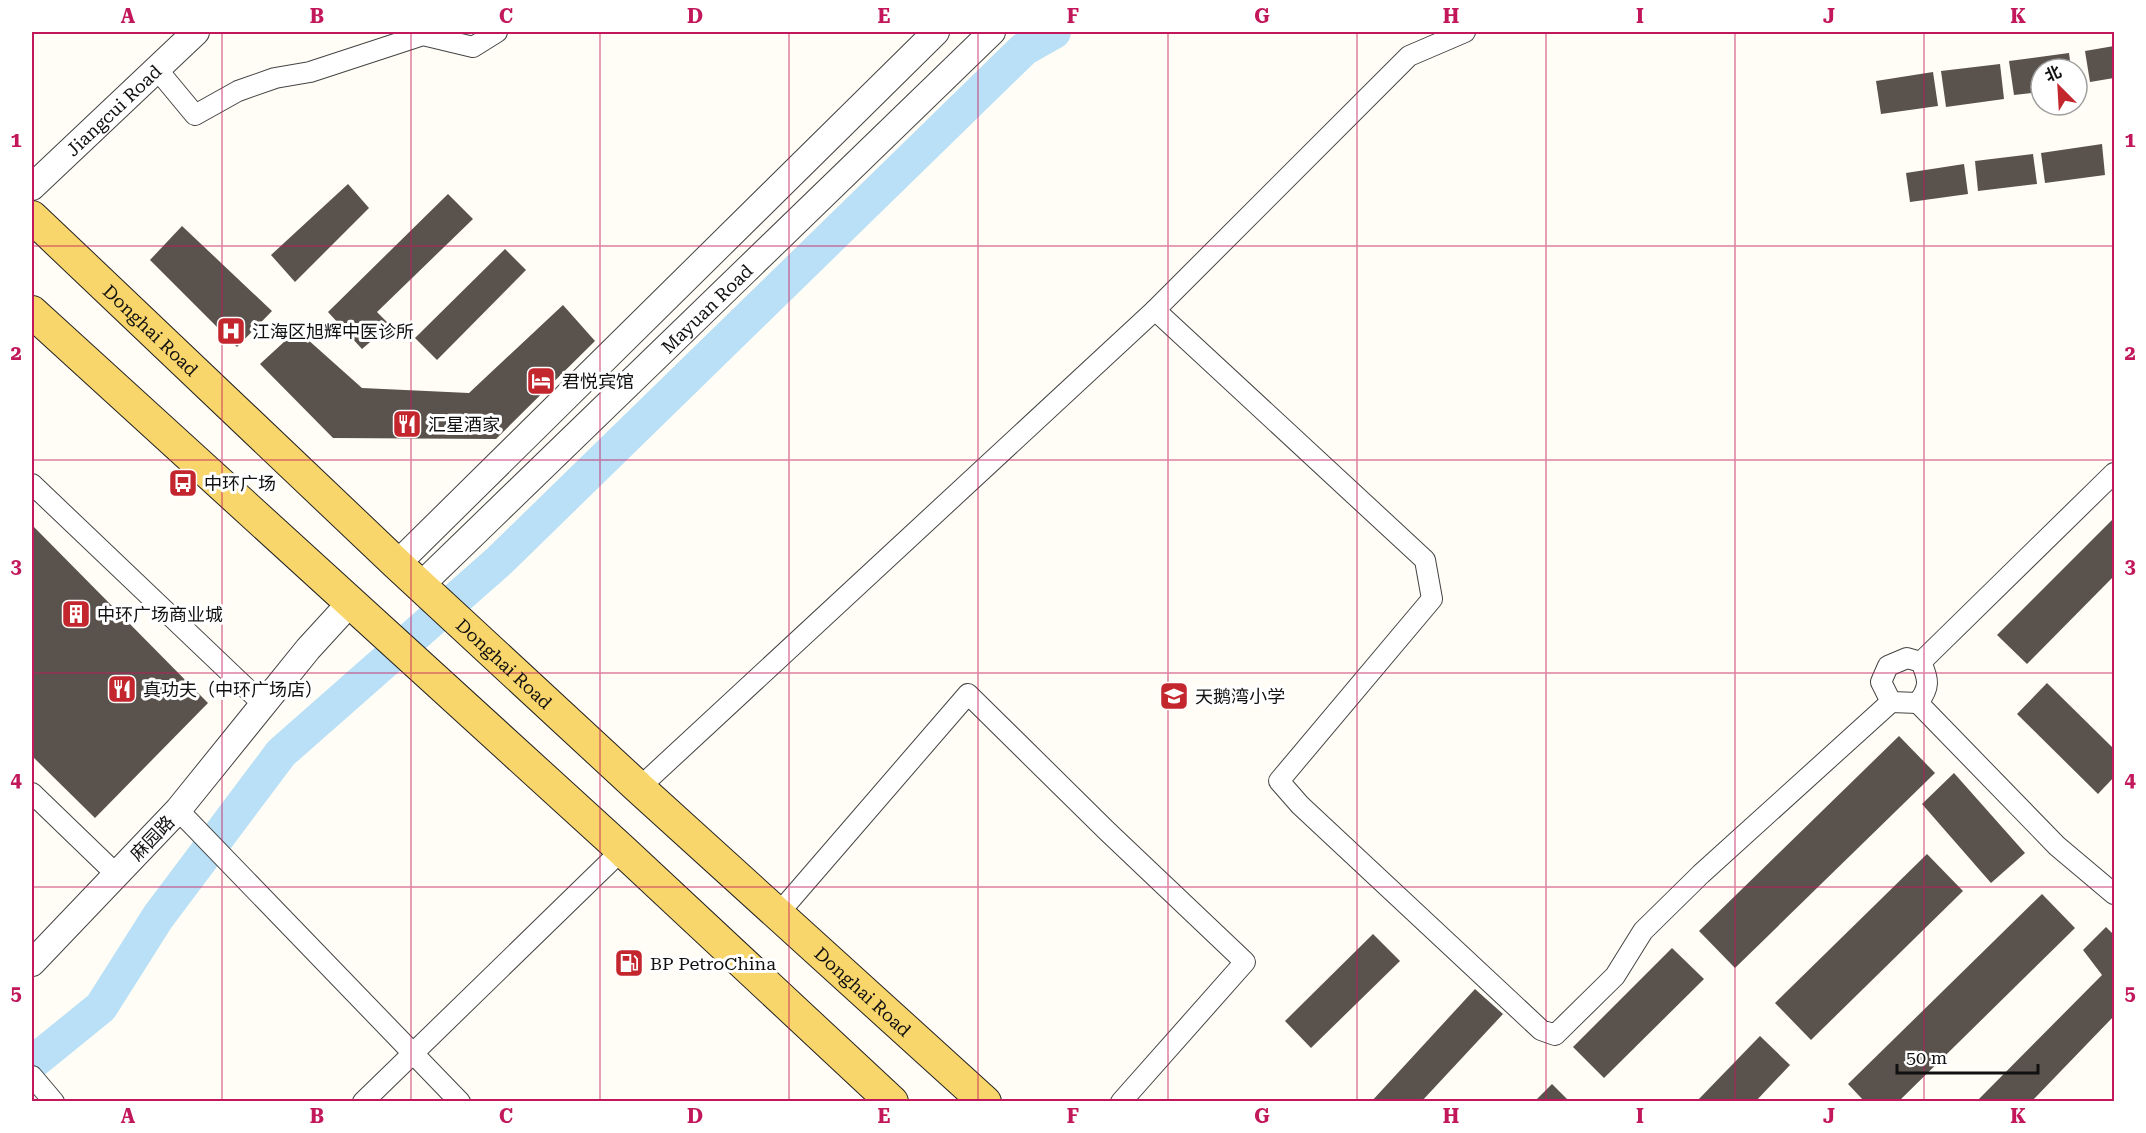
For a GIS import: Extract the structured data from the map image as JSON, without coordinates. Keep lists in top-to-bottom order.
{
  "streets": {
    "main road": ["Donghai Road"],
    "street": ["Jiangcui Road", "Mayuan Road", "麻园路"]
  },
  "crossings": [
    ["Mayuan Road", "Donghai Road"]
  ],
  "places": {
    "hospital": ["江海区旭辉中医诊所"],
    "hotel": ["君悦宾馆"],
    "restaurant": ["汇星酒家", "真功夫（中环广场店）"],
    "bus stop": ["中环广场"],
    "building": ["中环广场商业城"],
    "school or university": ["天鹅湾小学"],
    "fuel station": ["BP PetroChina"]
  },
  "scale_bar": "50 m",
  "north": "top left",
  "grid": {
    "columns": [
      "A",
      "B",
      "C",
      "D",
      "E",
      "F",
      "G",
      "H",
      "I",
      "J",
      "K"
    ],
    "rows": [
      "1",
      "2",
      "3",
      "4",
      "5"
    ]
  }
}
